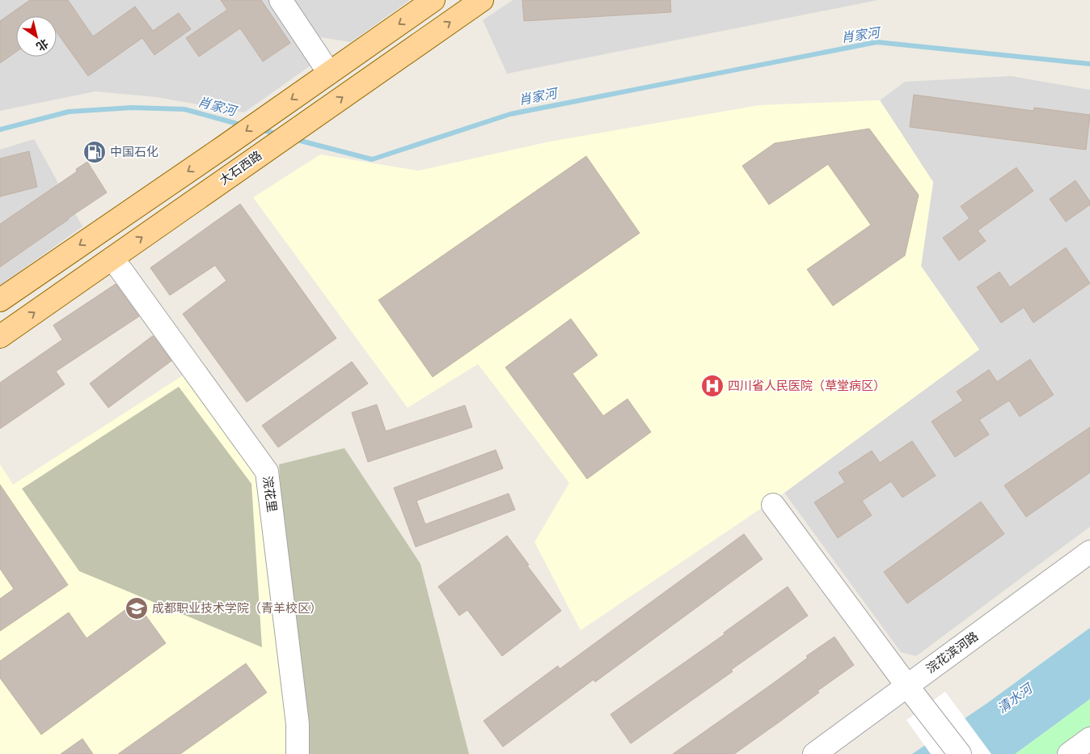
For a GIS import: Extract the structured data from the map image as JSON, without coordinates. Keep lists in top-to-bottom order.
{
  "streets": {
    "main road": ["大石西路"],
    "street": ["浣花里", "浣花滨河路"]
  },
  "crossings": [
    ["大石西路", "浣花里"]
  ],
  "water": ["肖家河", "清水河"],
  "places": {
    "fuel station": ["中国石化"],
    "hospital": ["四川省人民医院（草堂病区）"],
    "school or university": ["成都职业技术学院（青羊校区）"]
  },
  "north": "bottom right"
}
